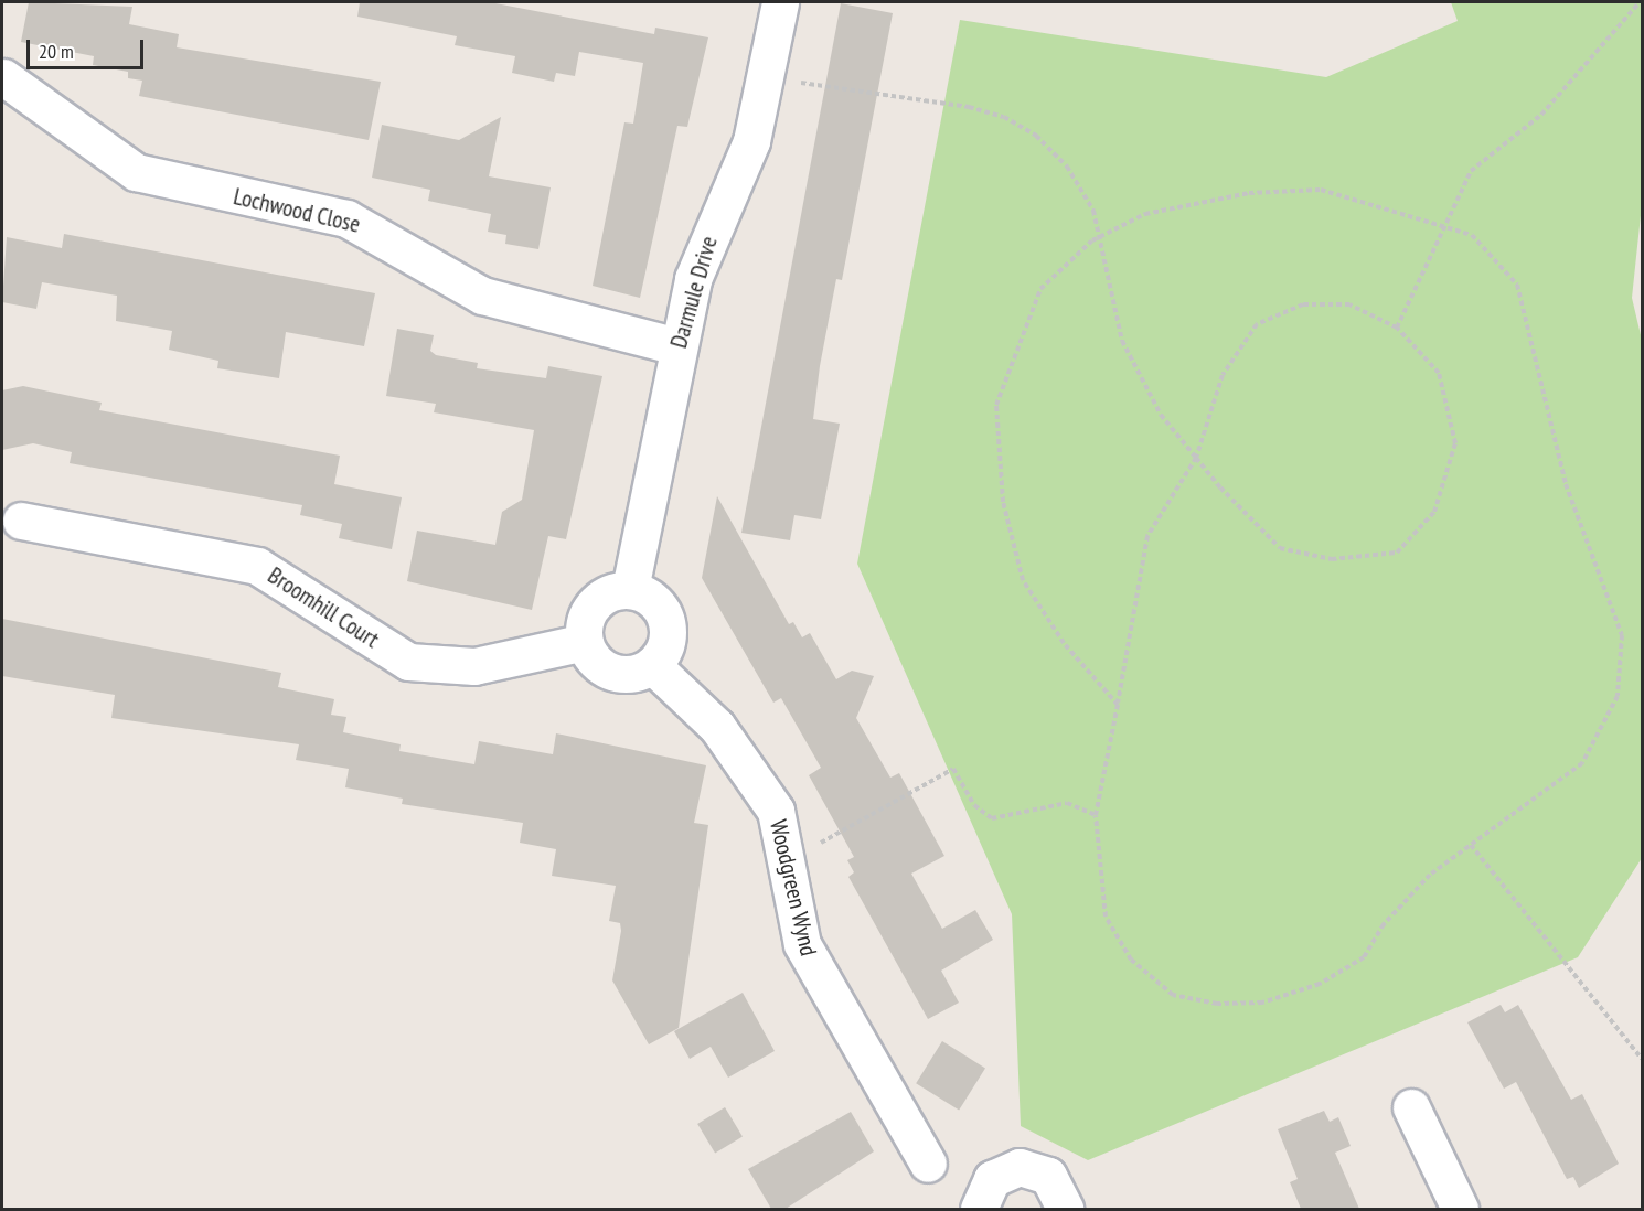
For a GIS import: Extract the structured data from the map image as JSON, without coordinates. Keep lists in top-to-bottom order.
{
  "streets": {
    "street": [
      "Lochwood Close",
      "Darmule Drive",
      "Broomhill Court",
      "Woodgreen Wynd"
    ]
  },
  "crossings": [
    ["Lochwood Close", "Darmule Drive"],
    ["Darmule Drive", "Broomhill Court"],
    ["Darmule Drive", "Woodgreen Wynd"],
    ["Broomhill Court", "Woodgreen Wynd"]
  ],
  "scale_bar": "20 m"
}
